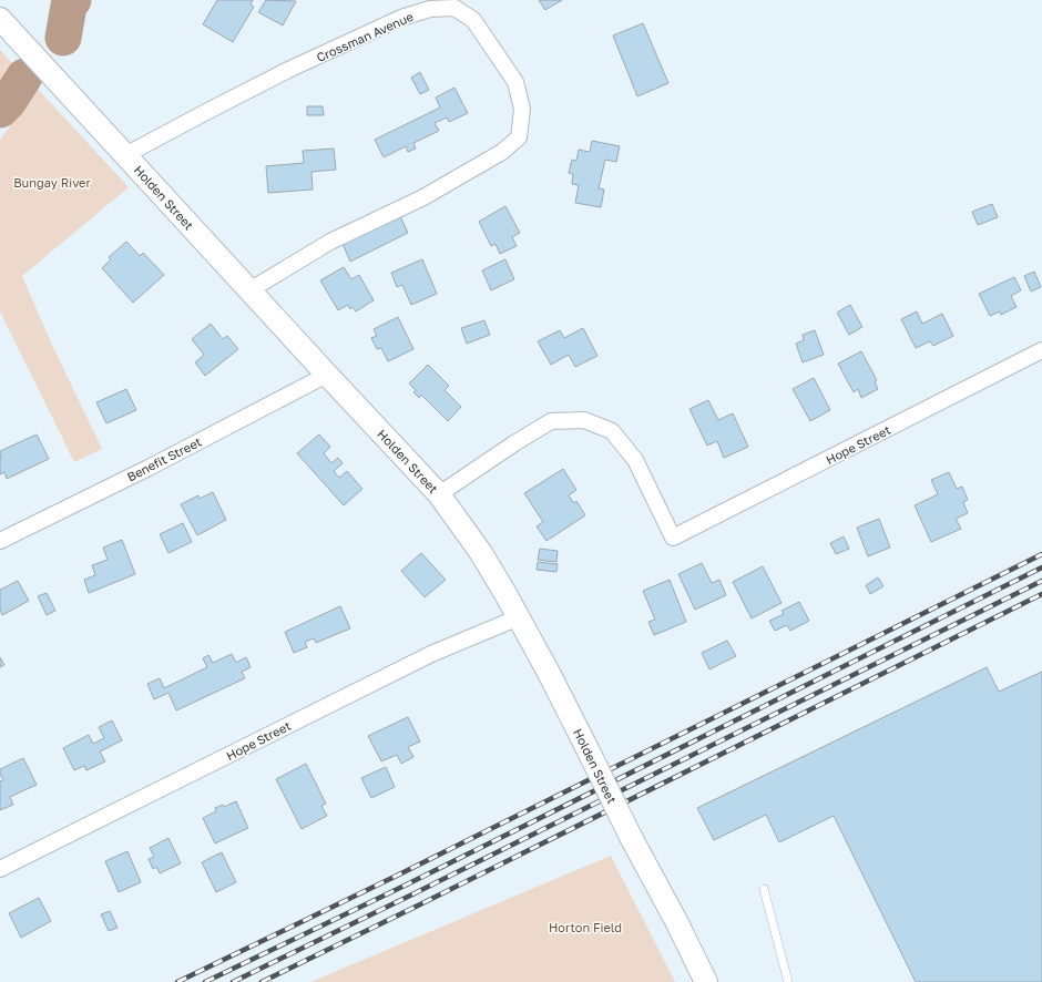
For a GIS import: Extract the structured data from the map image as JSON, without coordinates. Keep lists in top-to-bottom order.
{
  "streets": {
    "main road": ["Holden Street"],
    "street": ["Crossman Avenue", "Hope Street", "Benefit Street"]
  },
  "crossings": [
    ["Crossman Avenue", "Holden Street"],
    ["Holden Street", "Hope Street"],
    ["Holden Street", "Benefit Street"]
  ],
  "parks": ["Bungay River", "Horton Field"]
}
